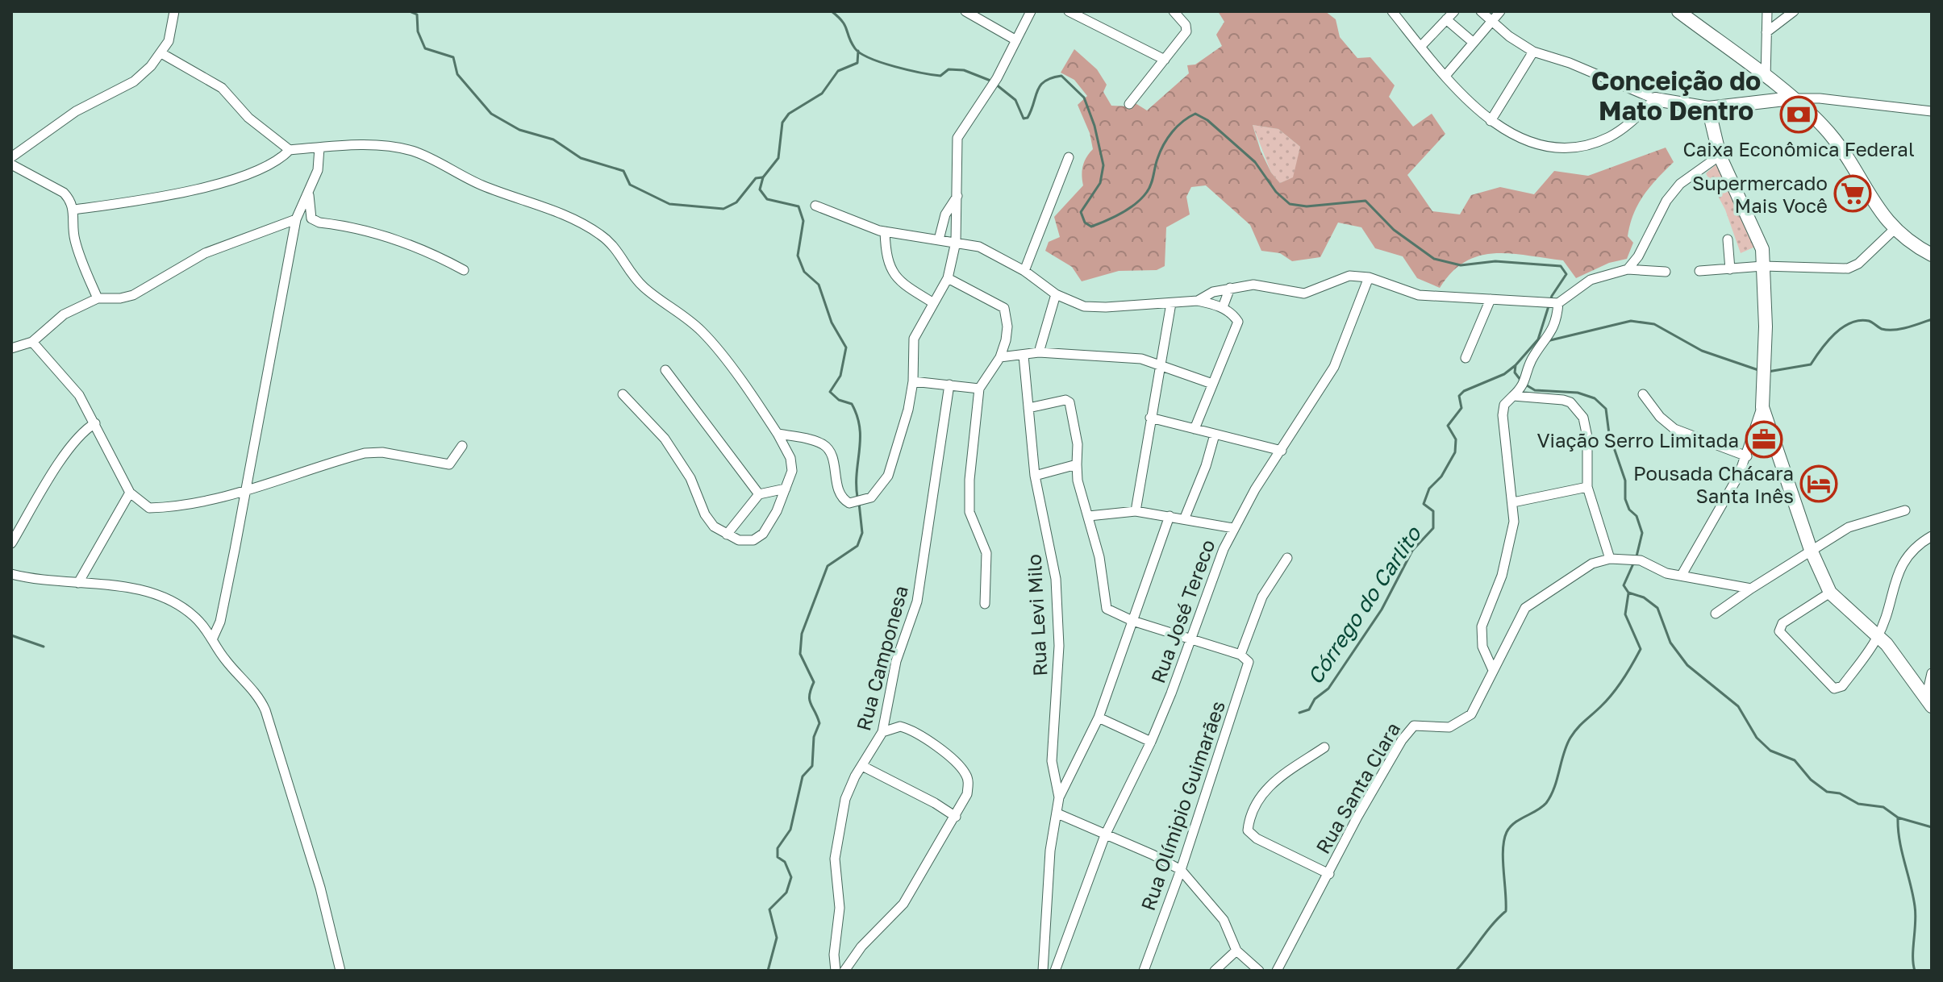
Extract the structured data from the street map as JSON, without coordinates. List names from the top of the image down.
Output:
{
  "streets": {
    "street": [
      "Rua José Tereco",
      "Rua Levi Milo",
      "Rua Camponesa",
      "Rua Santa Clara",
      "Rua Olímipio Guimarães"
    ]
  },
  "districts": ["Conceição do Mato Dentro"],
  "water": ["Córrego do Carlito"],
  "places": {
    "bank": ["Caixa Econômica Federal"],
    "supermarket": ["Supermercado Mais Você"],
    "office": ["Viação Serro Limitada"],
    "hotel": ["Pousada Chácara Santa Inês"]
  }
}
